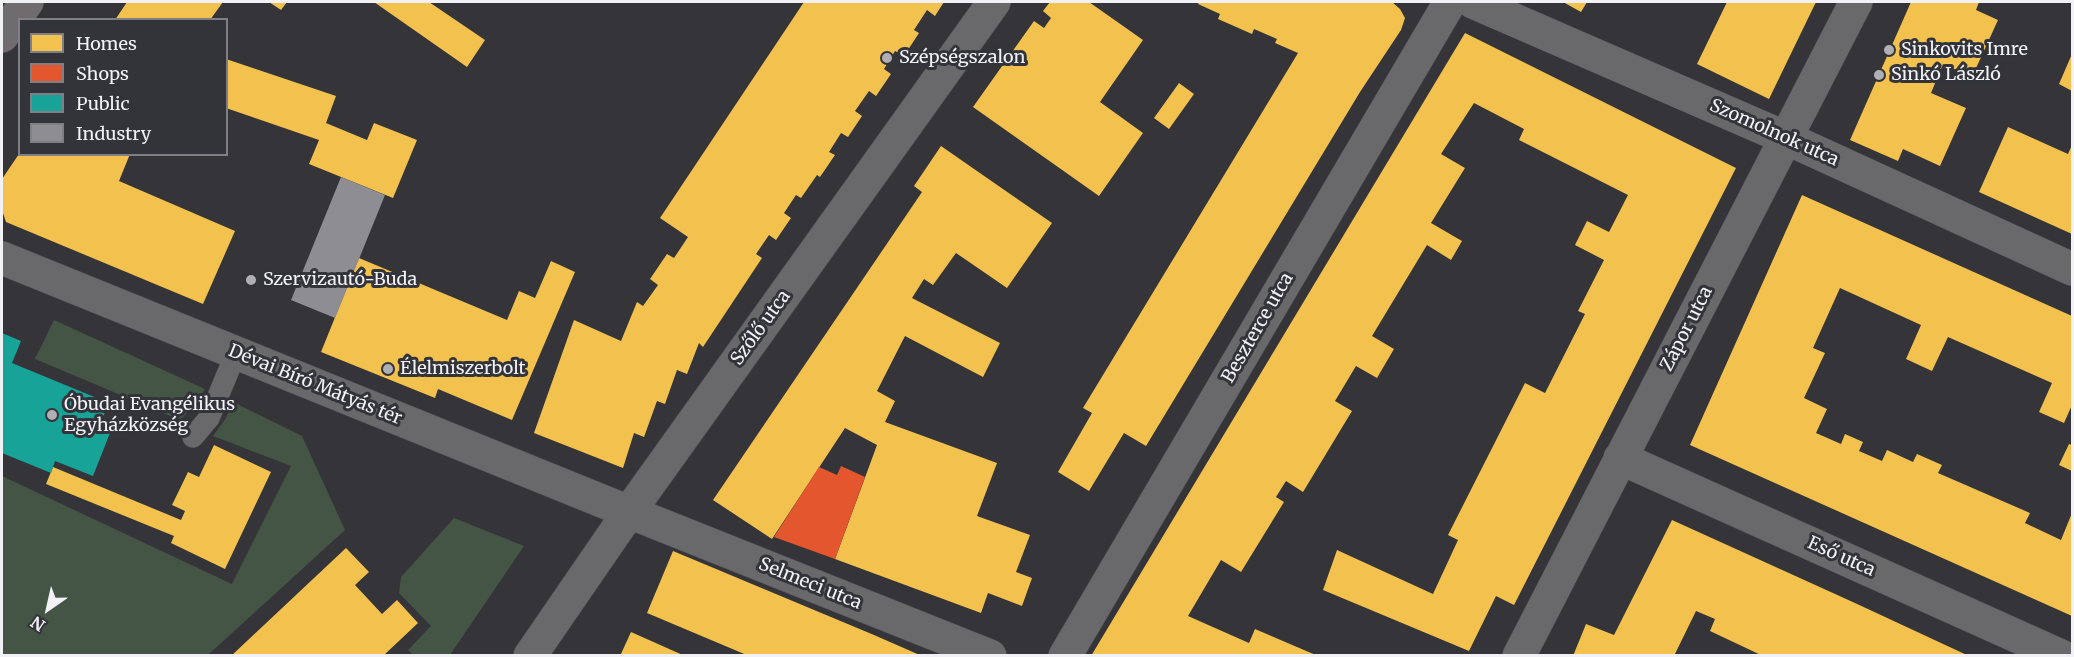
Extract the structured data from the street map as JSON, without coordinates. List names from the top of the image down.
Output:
{
  "streets": {
    "street": [
      "Szomolnok utca",
      "Szőlő utca",
      "Beszterce utca",
      "Zápor utca",
      "Dévai Bíró Mátyás tér",
      "Eső utca",
      "Selmeci utca"
    ]
  },
  "crossings": [
    ["Szomolnok utca", "Zápor utca"],
    ["Szőlő utca", "Dévai Bíró Mátyás tér"],
    ["Szőlő utca", "Selmeci utca"],
    ["Zápor utca", "Eső utca"],
    ["Dévai Bíró Mátyás tér", "Selmeci utca"]
  ],
  "places": [
    "Sinkovits Imre",
    "Szépségszalon",
    "Sinkó László",
    "Szervizautó-Buda",
    "Élelmiszerbolt",
    "Óbudai Evangélikus Egyházközség"
  ],
  "legend": [
    "Homes",
    "Shops",
    "Public",
    "Industry"
  ],
  "north": "bottom left"
}
